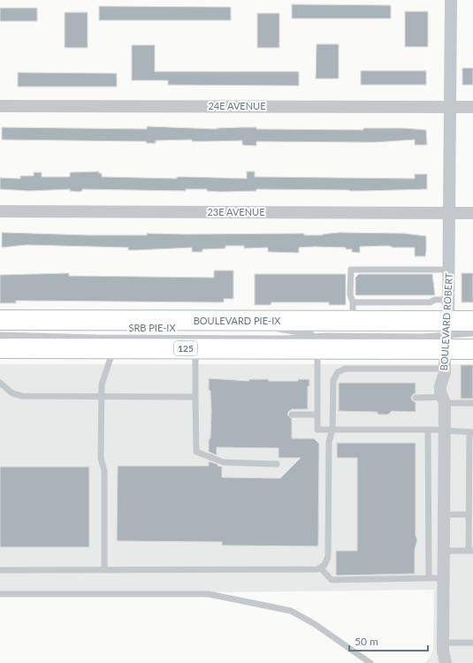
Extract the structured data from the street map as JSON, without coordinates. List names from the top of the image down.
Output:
{
  "streets": {
    "main road": ["BOULEVARD PIE-IX", "125"],
    "street": ["24E AVENUE", "23E AVENUE", "BOULEVARD ROBERT"],
    "lane": ["SRB PIE-IX"]
  },
  "crossings": [
    ["24E AVENUE", "BOULEVARD ROBERT"],
    ["23E AVENUE", "BOULEVARD ROBERT"],
    ["BOULEVARD PIE-IX", "BOULEVARD ROBERT"],
    ["BOULEVARD PIE-IX", "SRB PIE-IX"]
  ],
  "scale_bar": "50 m"
}
